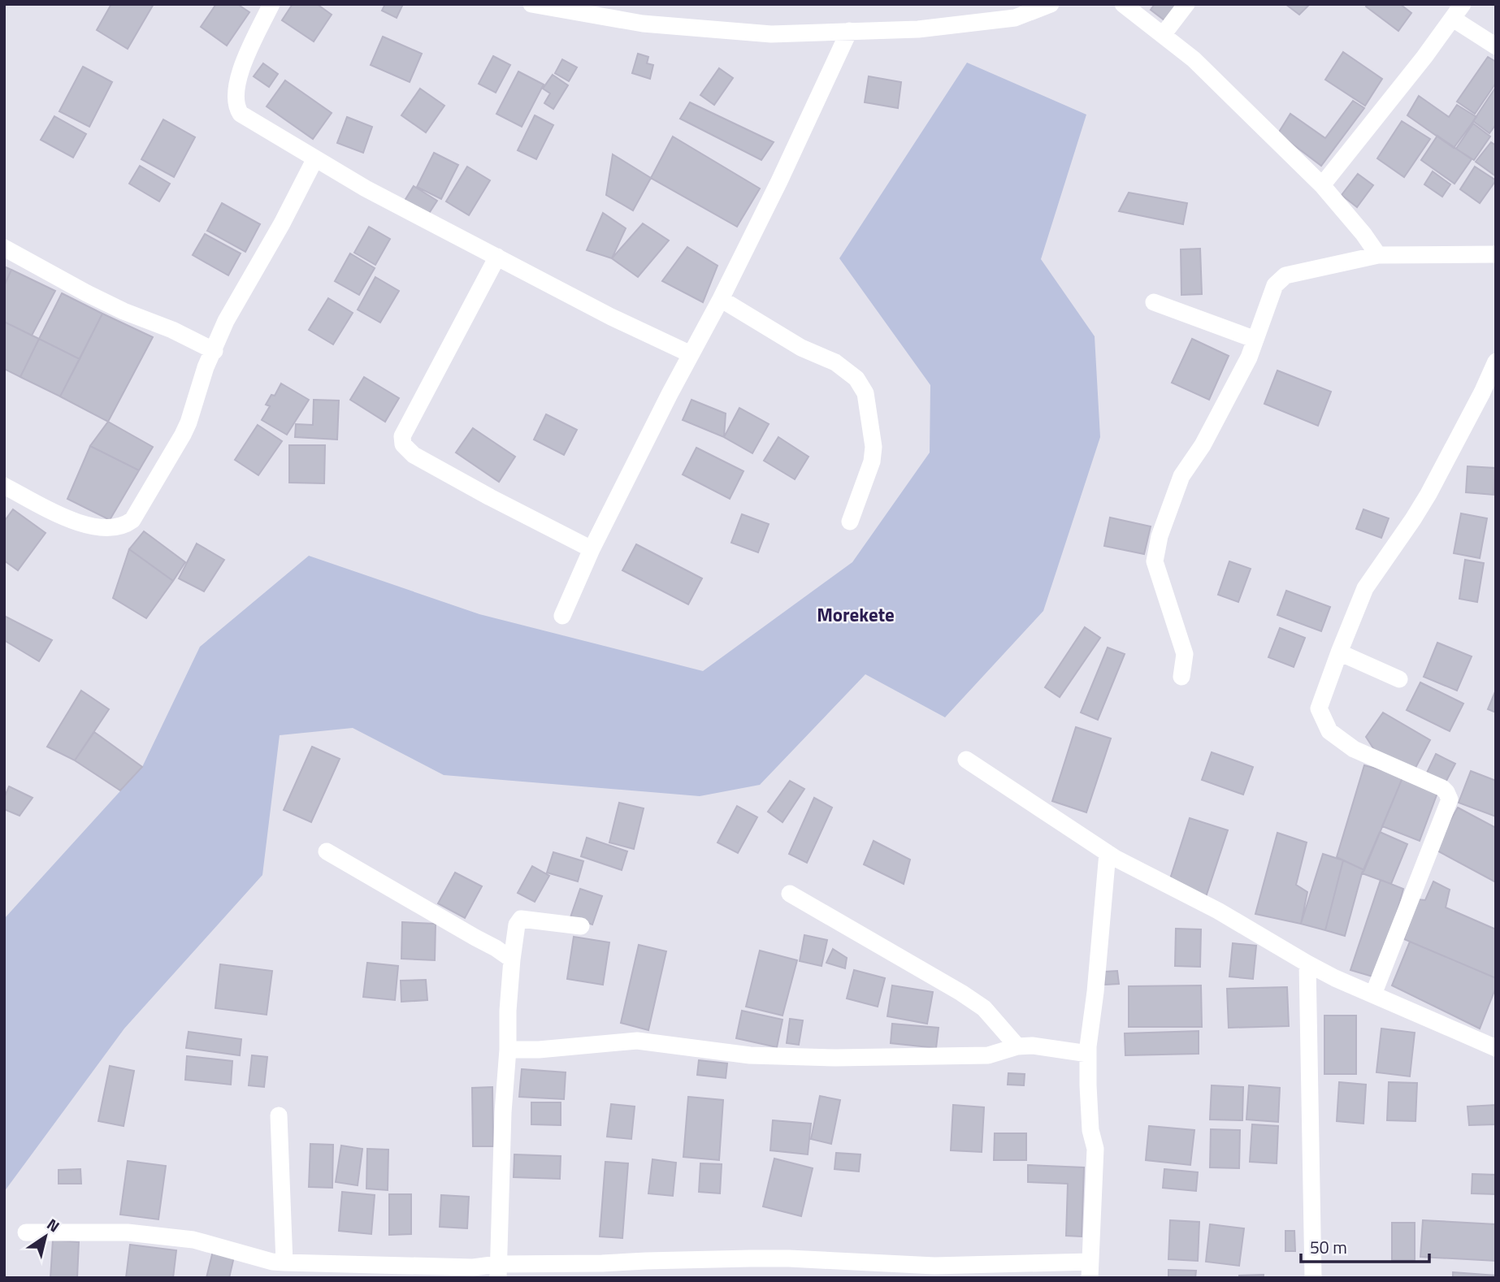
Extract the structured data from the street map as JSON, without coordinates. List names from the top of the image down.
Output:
{
  "districts": ["Morekete"],
  "scale_bar": "50 m",
  "north": "top right"
}
